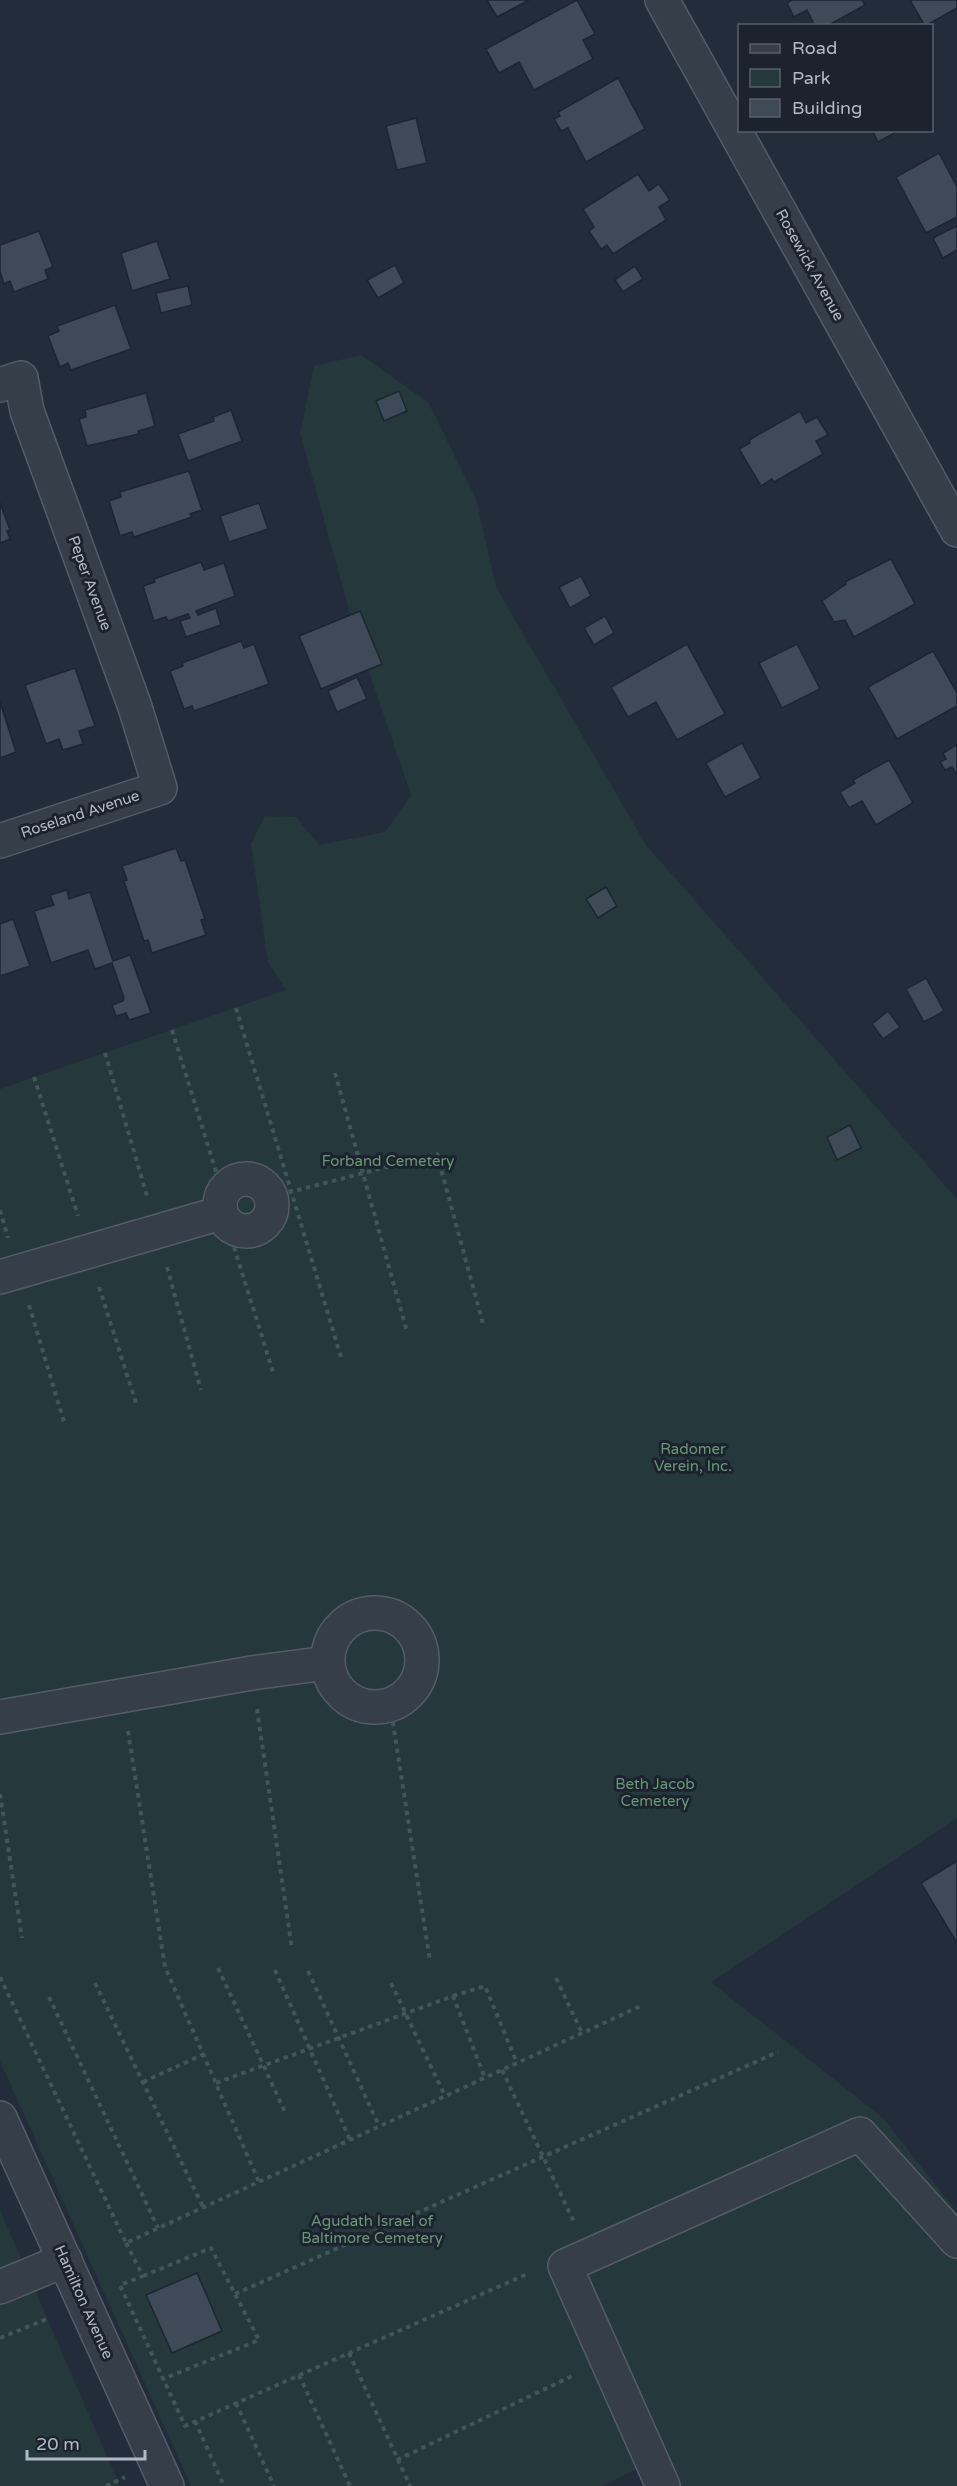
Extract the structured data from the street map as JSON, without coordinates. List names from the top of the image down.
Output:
{
  "streets": {
    "street": [
      "Rosewick Avenue",
      "Peper Avenue",
      "Roseland Avenue",
      "Hamilton Avenue"
    ]
  },
  "crossings": [
    ["Peper Avenue", "Roseland Avenue"]
  ],
  "parks": [
    "Forband Cemetery",
    "Radomer Verein, Inc.",
    "Beth Jacob Cemetery",
    "Agudath Israel of Baltimore Cemetery"
  ],
  "legend": ["Road", "Park", "Building"],
  "scale_bar": "20 m"
}
